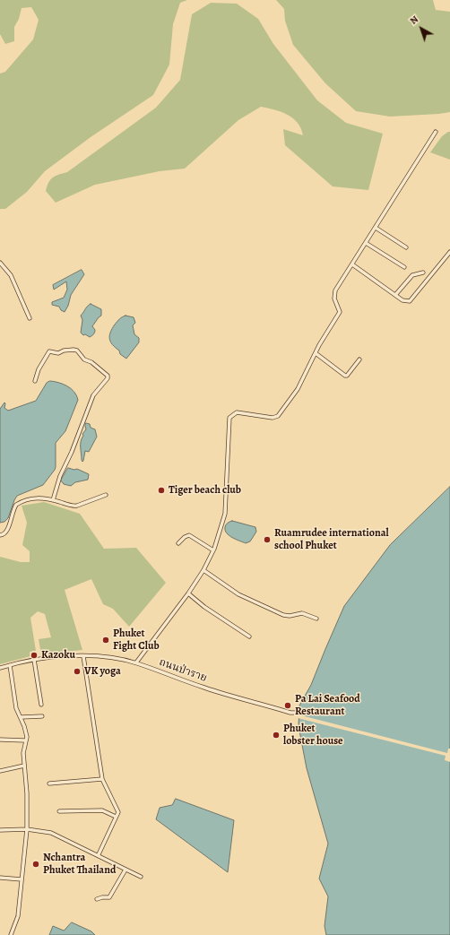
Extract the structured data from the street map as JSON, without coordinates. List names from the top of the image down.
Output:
{
  "streets": {
    "street": ["ถนนป่าราย"]
  },
  "places": [
    "Tiger beach club",
    "Ruamrudee international school Phuket",
    "Phuket Fight Club",
    "Kazoku",
    "VK yoga",
    "Pa Lai Seafood Restaurant",
    "Phuket lobster house",
    "Nchantra Phuket Thailand"
  ],
  "north": "top left"
}
